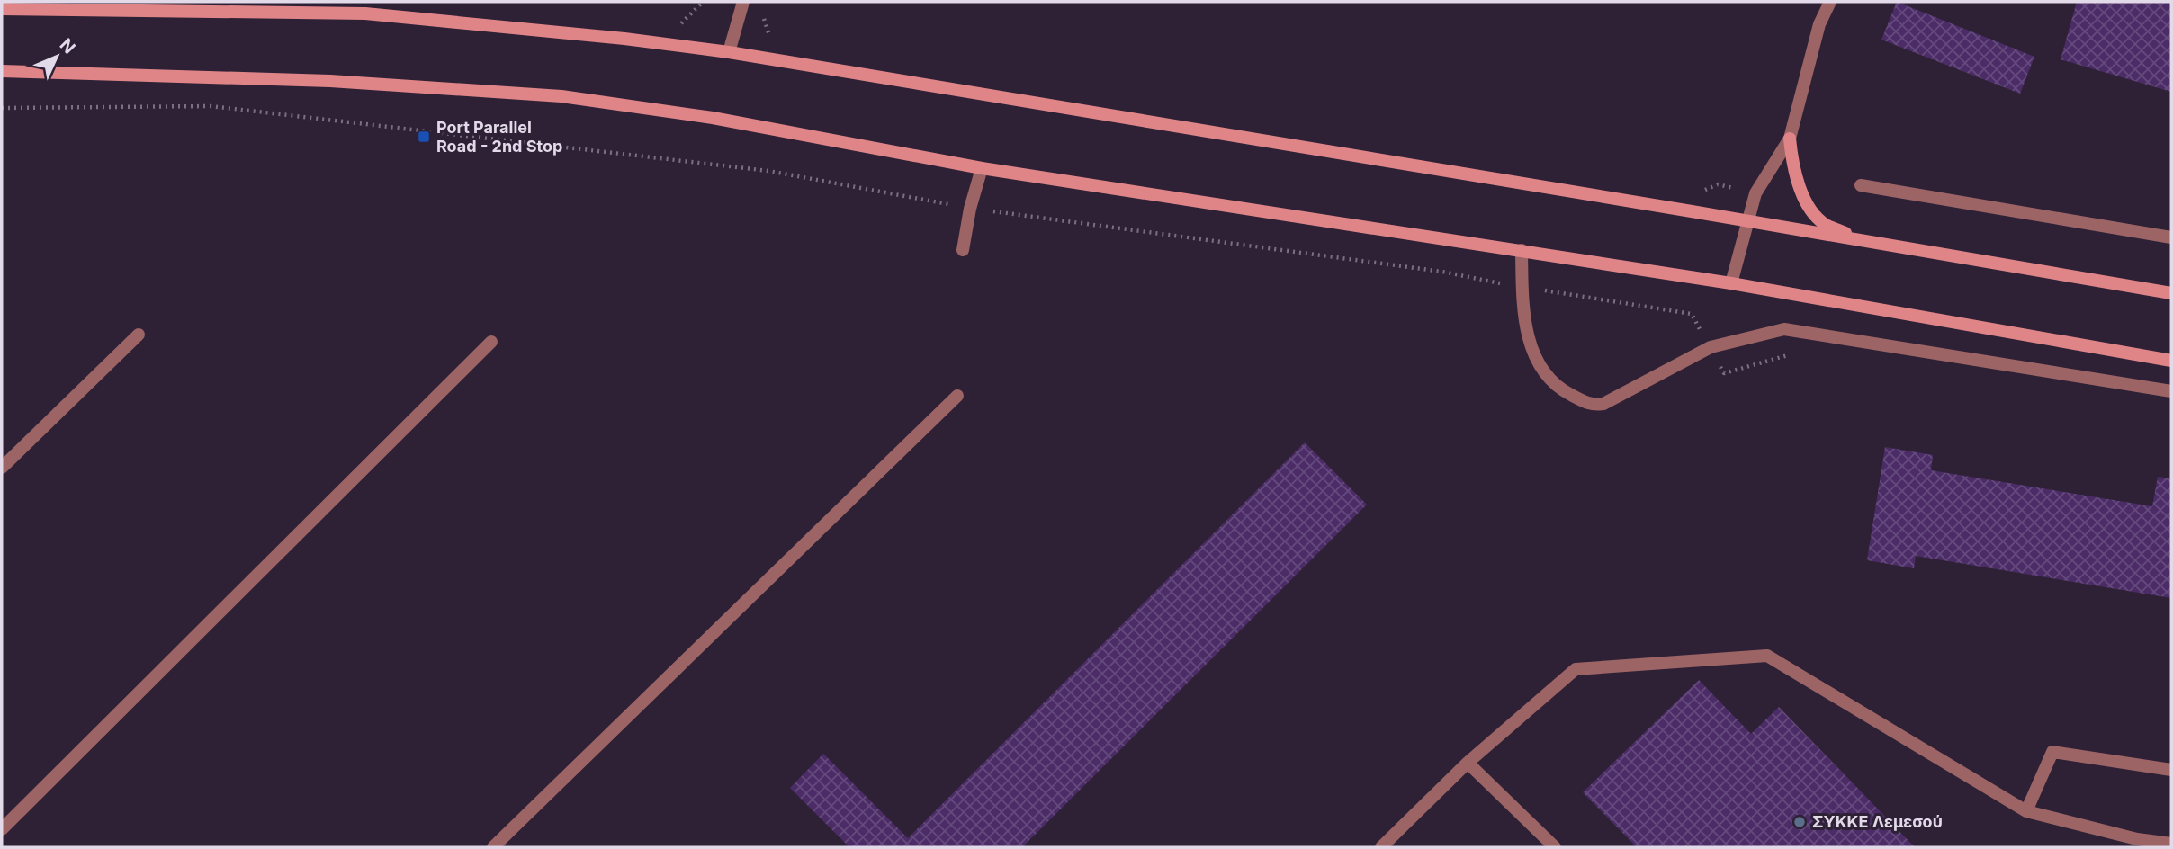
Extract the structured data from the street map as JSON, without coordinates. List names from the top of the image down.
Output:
{
  "places": {
    "transit": ["Port Parallel Road - 2nd Stop"],
    "other": ["ΣΥΚΚΕ Λεμεσού"]
  },
  "north": "top right"
}
